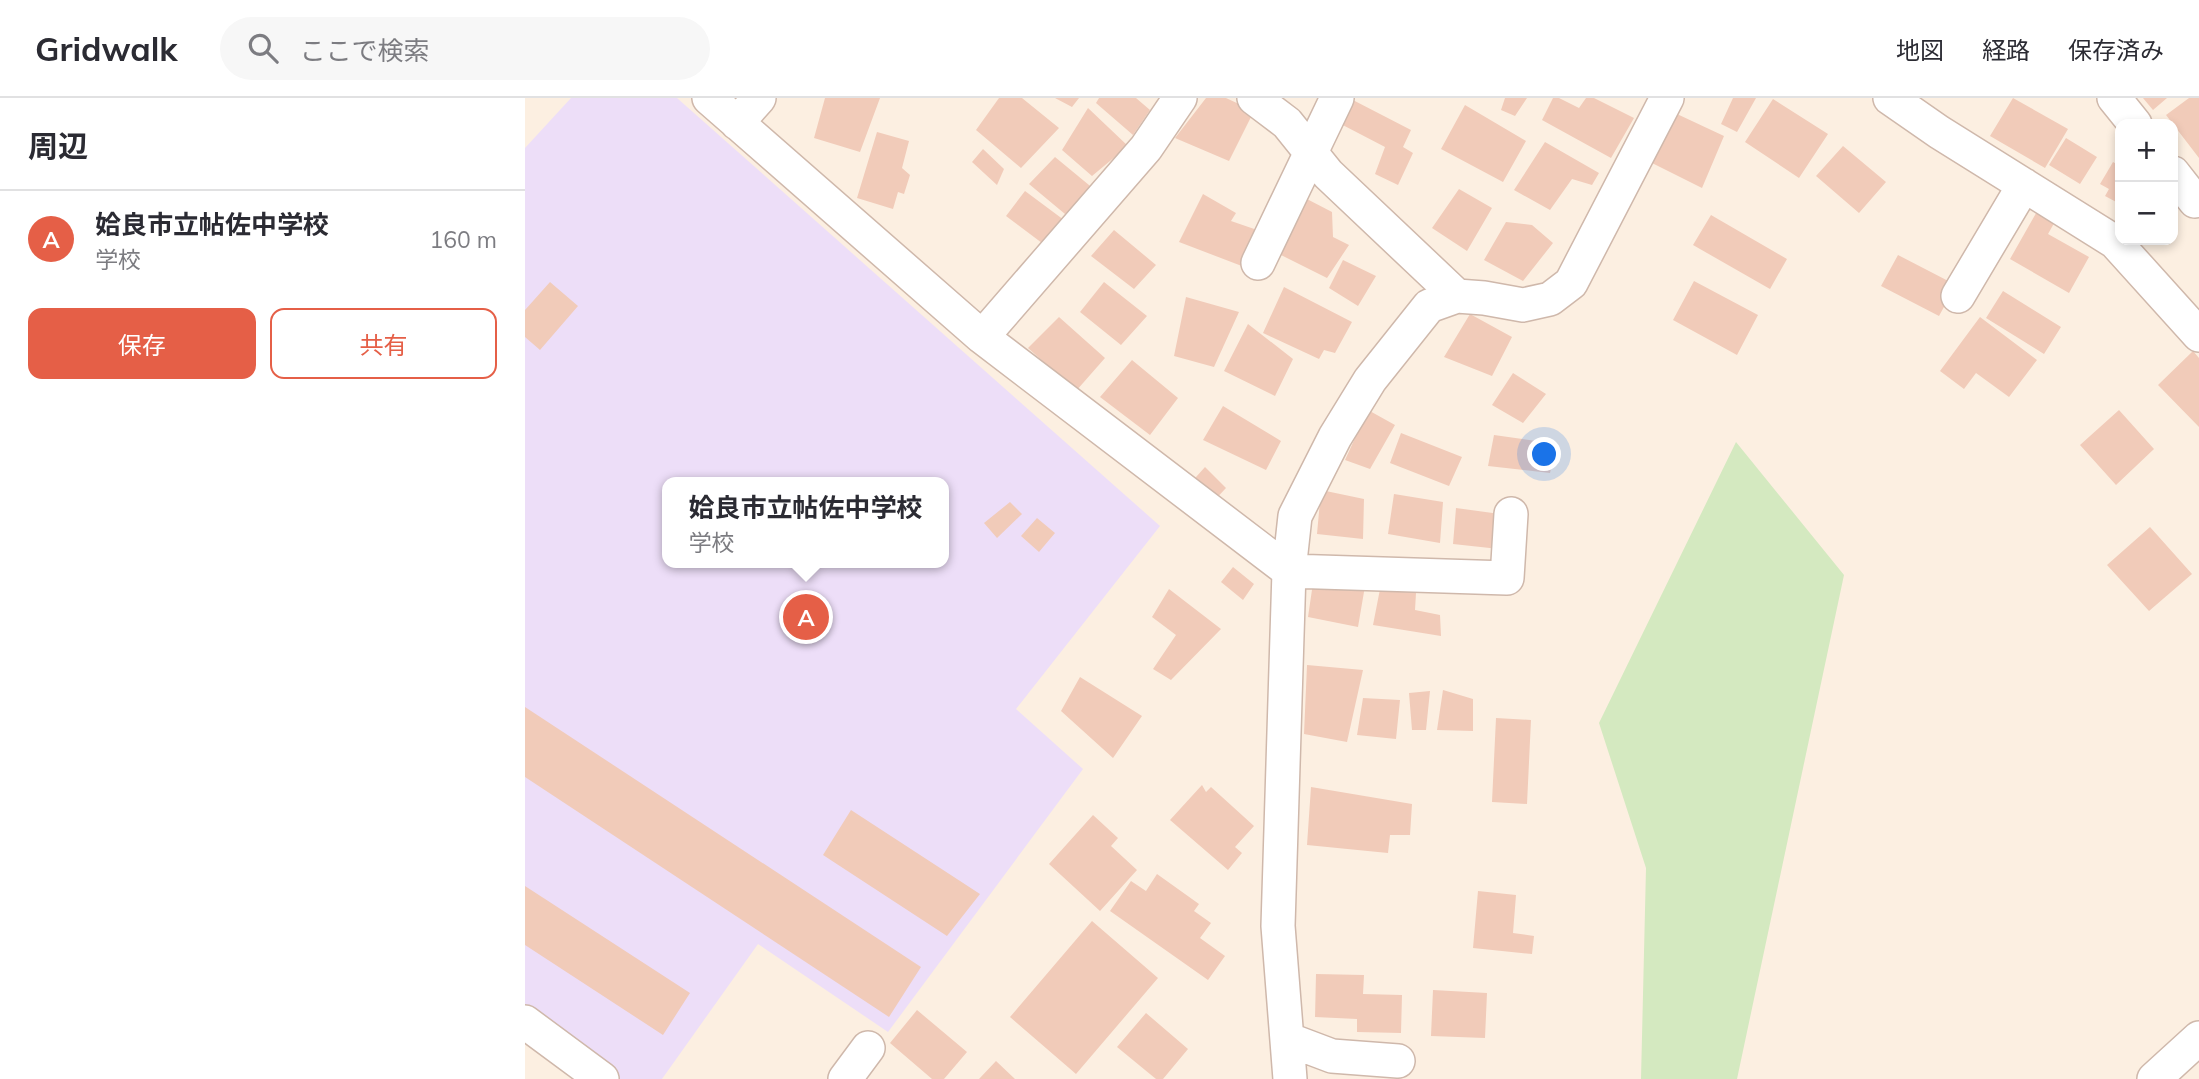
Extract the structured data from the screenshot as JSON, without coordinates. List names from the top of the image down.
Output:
{
  "page": {
    "header": "Gridwalk",
    "search": "ここで検索",
    "nav": ["地図", "経路", "保存済み"],
    "heading": "周辺",
    "map_buttons": ["+", "−"],
    "list": [
      {
        "mark": "A",
        "name": "姶良市立帖佐中学校",
        "note": "学校",
        "value": "160 m"
      }
    ],
    "buttons": ["保存", "共有"],
    "popup": ["姶良市立帖佐中学校", "学校"],
    "pins": "A"
  }
}
